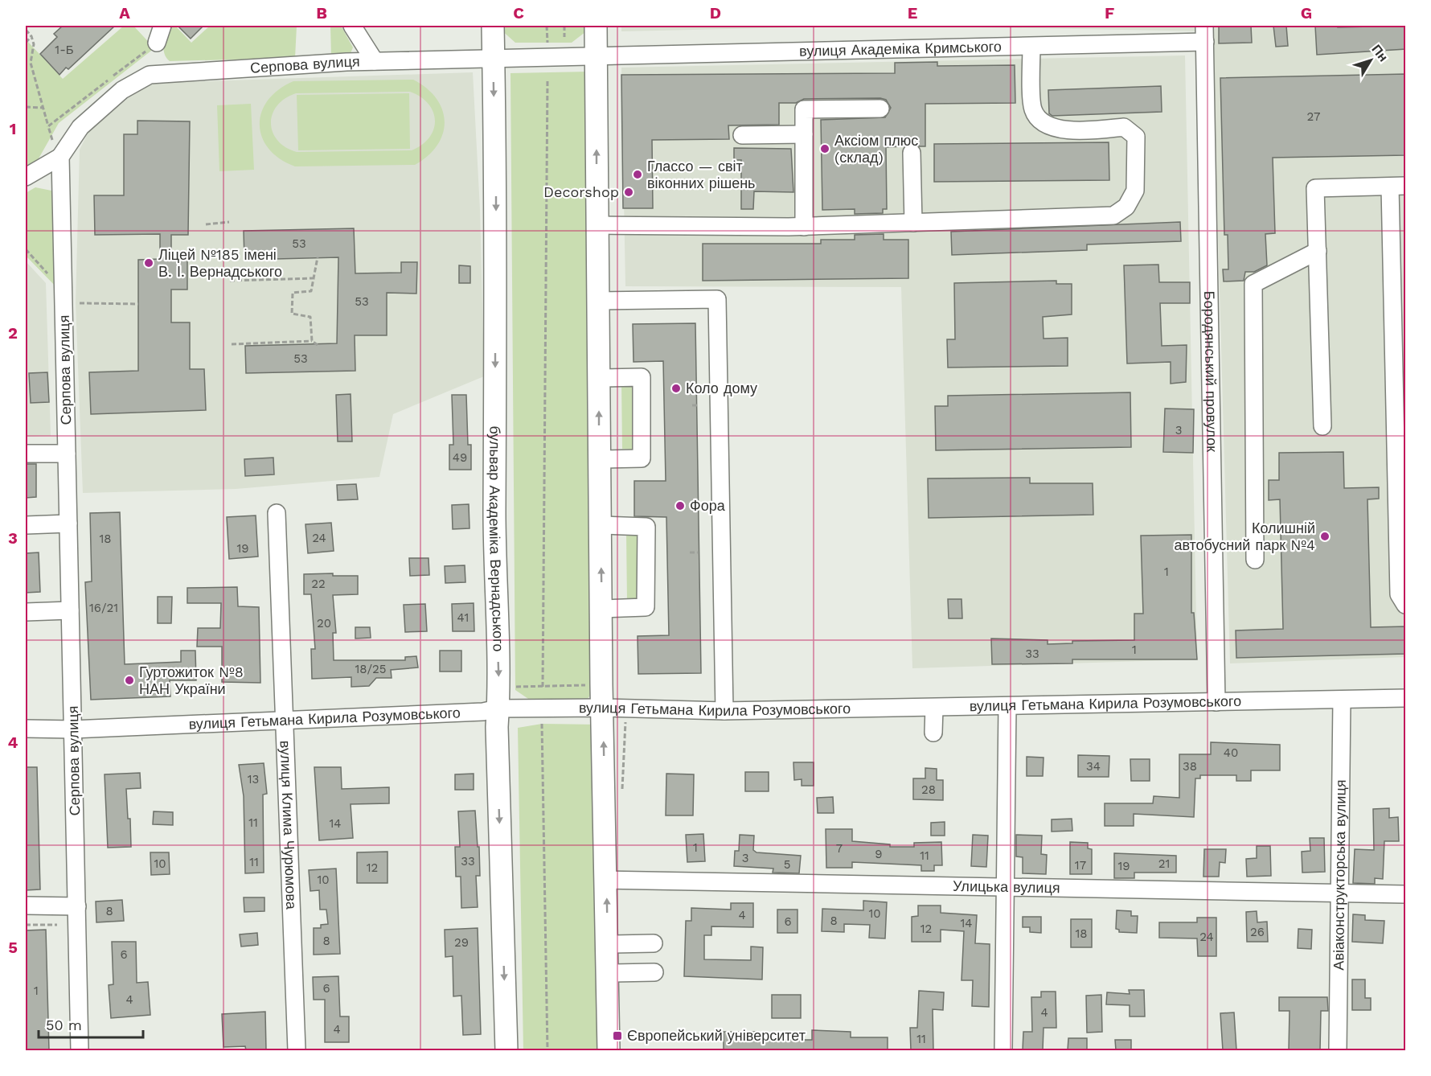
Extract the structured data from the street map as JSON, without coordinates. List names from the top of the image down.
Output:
{
  "streets": {
    "main road": ["бульвар Академіка Вернадського"],
    "street": [
      "вулиця Академіка Кримського",
      "Серпова вулиця",
      "Бородянський провулок",
      "вулиця Гетьмана Кирила Розумовського",
      "вулиця Клима Чурюмова",
      "Авіаконструкторська вулиця",
      "Улицька вулиця"
    ]
  },
  "crossings": [
    ["вулиця Академіка Кримського", "Серпова вулиця"],
    ["вулиця Академіка Кримського", "Бородянський провулок"],
    ["вулиця Академіка Кримського", "бульвар Академіка Вернадського"],
    ["Серпова вулиця", "бульвар Академіка Вернадського"],
    ["Серпова вулиця", "вулиця Гетьмана Кирила Розумовського"],
    ["Бородянський провулок", "вулиця Гетьмана Кирила Розумовського"],
    ["бульвар Академіка Вернадського", "вулиця Гетьмана Кирила Розумовського"],
    ["вулиця Гетьмана Кирила Розумовського", "вулиця Клима Чурюмова"],
    ["вулиця Гетьмана Кирила Розумовського", "Авіаконструкторська вулиця"],
    ["Авіаконструкторська вулиця", "Улицька вулиця"]
  ],
  "places": {
    "other": [
      "Аксіом плюс (склад)",
      "Глассо — світ віконних рішень",
      "Decorshop",
      "Ліцей №185 імені В. І. Вернадського",
      "Коло дому",
      "Фора",
      "Колишній автобусний парк №4",
      "Гуртожиток №8 НАН України"
    ],
    "transit": ["Європейський університет"]
  },
  "house_numbers": [
    "1-Б",
    "27",
    "53",
    "53",
    "53",
    "3",
    "49",
    "24",
    "18",
    "19",
    "1",
    "22",
    "16/21",
    "41",
    "20",
    "1",
    "33",
    "18/25",
    "40",
    "34",
    "38",
    "13",
    "28",
    "11",
    "14",
    "1",
    "7",
    "9",
    "11",
    "3",
    "33",
    "11",
    "10",
    "21",
    "5",
    "17",
    "19",
    "12",
    "10",
    "8",
    "10",
    "4",
    "8",
    "6",
    "14",
    "12",
    "26",
    "18",
    "24",
    "8",
    "29",
    "6",
    "6",
    "1",
    "4",
    "4",
    "4",
    "11"
  ],
  "scale_bar": "50 m",
  "north": "top right",
  "grid": {
    "columns": [
      "A",
      "B",
      "C",
      "D",
      "E",
      "F",
      "G"
    ],
    "rows": [
      "1",
      "2",
      "3",
      "4",
      "5"
    ]
  }
}
